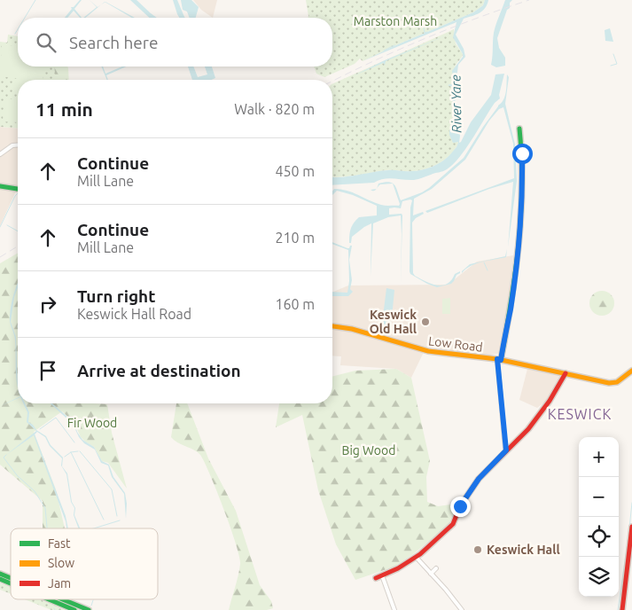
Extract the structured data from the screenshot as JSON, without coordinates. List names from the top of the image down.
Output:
{
  "streets": {
    "main road": ["Low Road"]
  },
  "districts": ["KESWICK"],
  "water": ["River Yare"],
  "parks": ["Marston Marsh", "Fir Wood", "Big Wood"],
  "places": ["Keswick Old Hall", "Keswick Hall"],
  "legend": ["Fast", "Slow", "Jam"],
  "page": {
    "search": "Search here",
    "heading": ["11 min", "Walk · 820 m"],
    "list": [
      ["Continue", "Mill Lane", "450 m"],
      ["Continue", "Mill Lane", "210 m"],
      ["Turn right", "Keswick Hall Road", "160 m"],
      "Arrive at destination"
    ],
    "map_buttons": ["+", "−"]
  }
}
